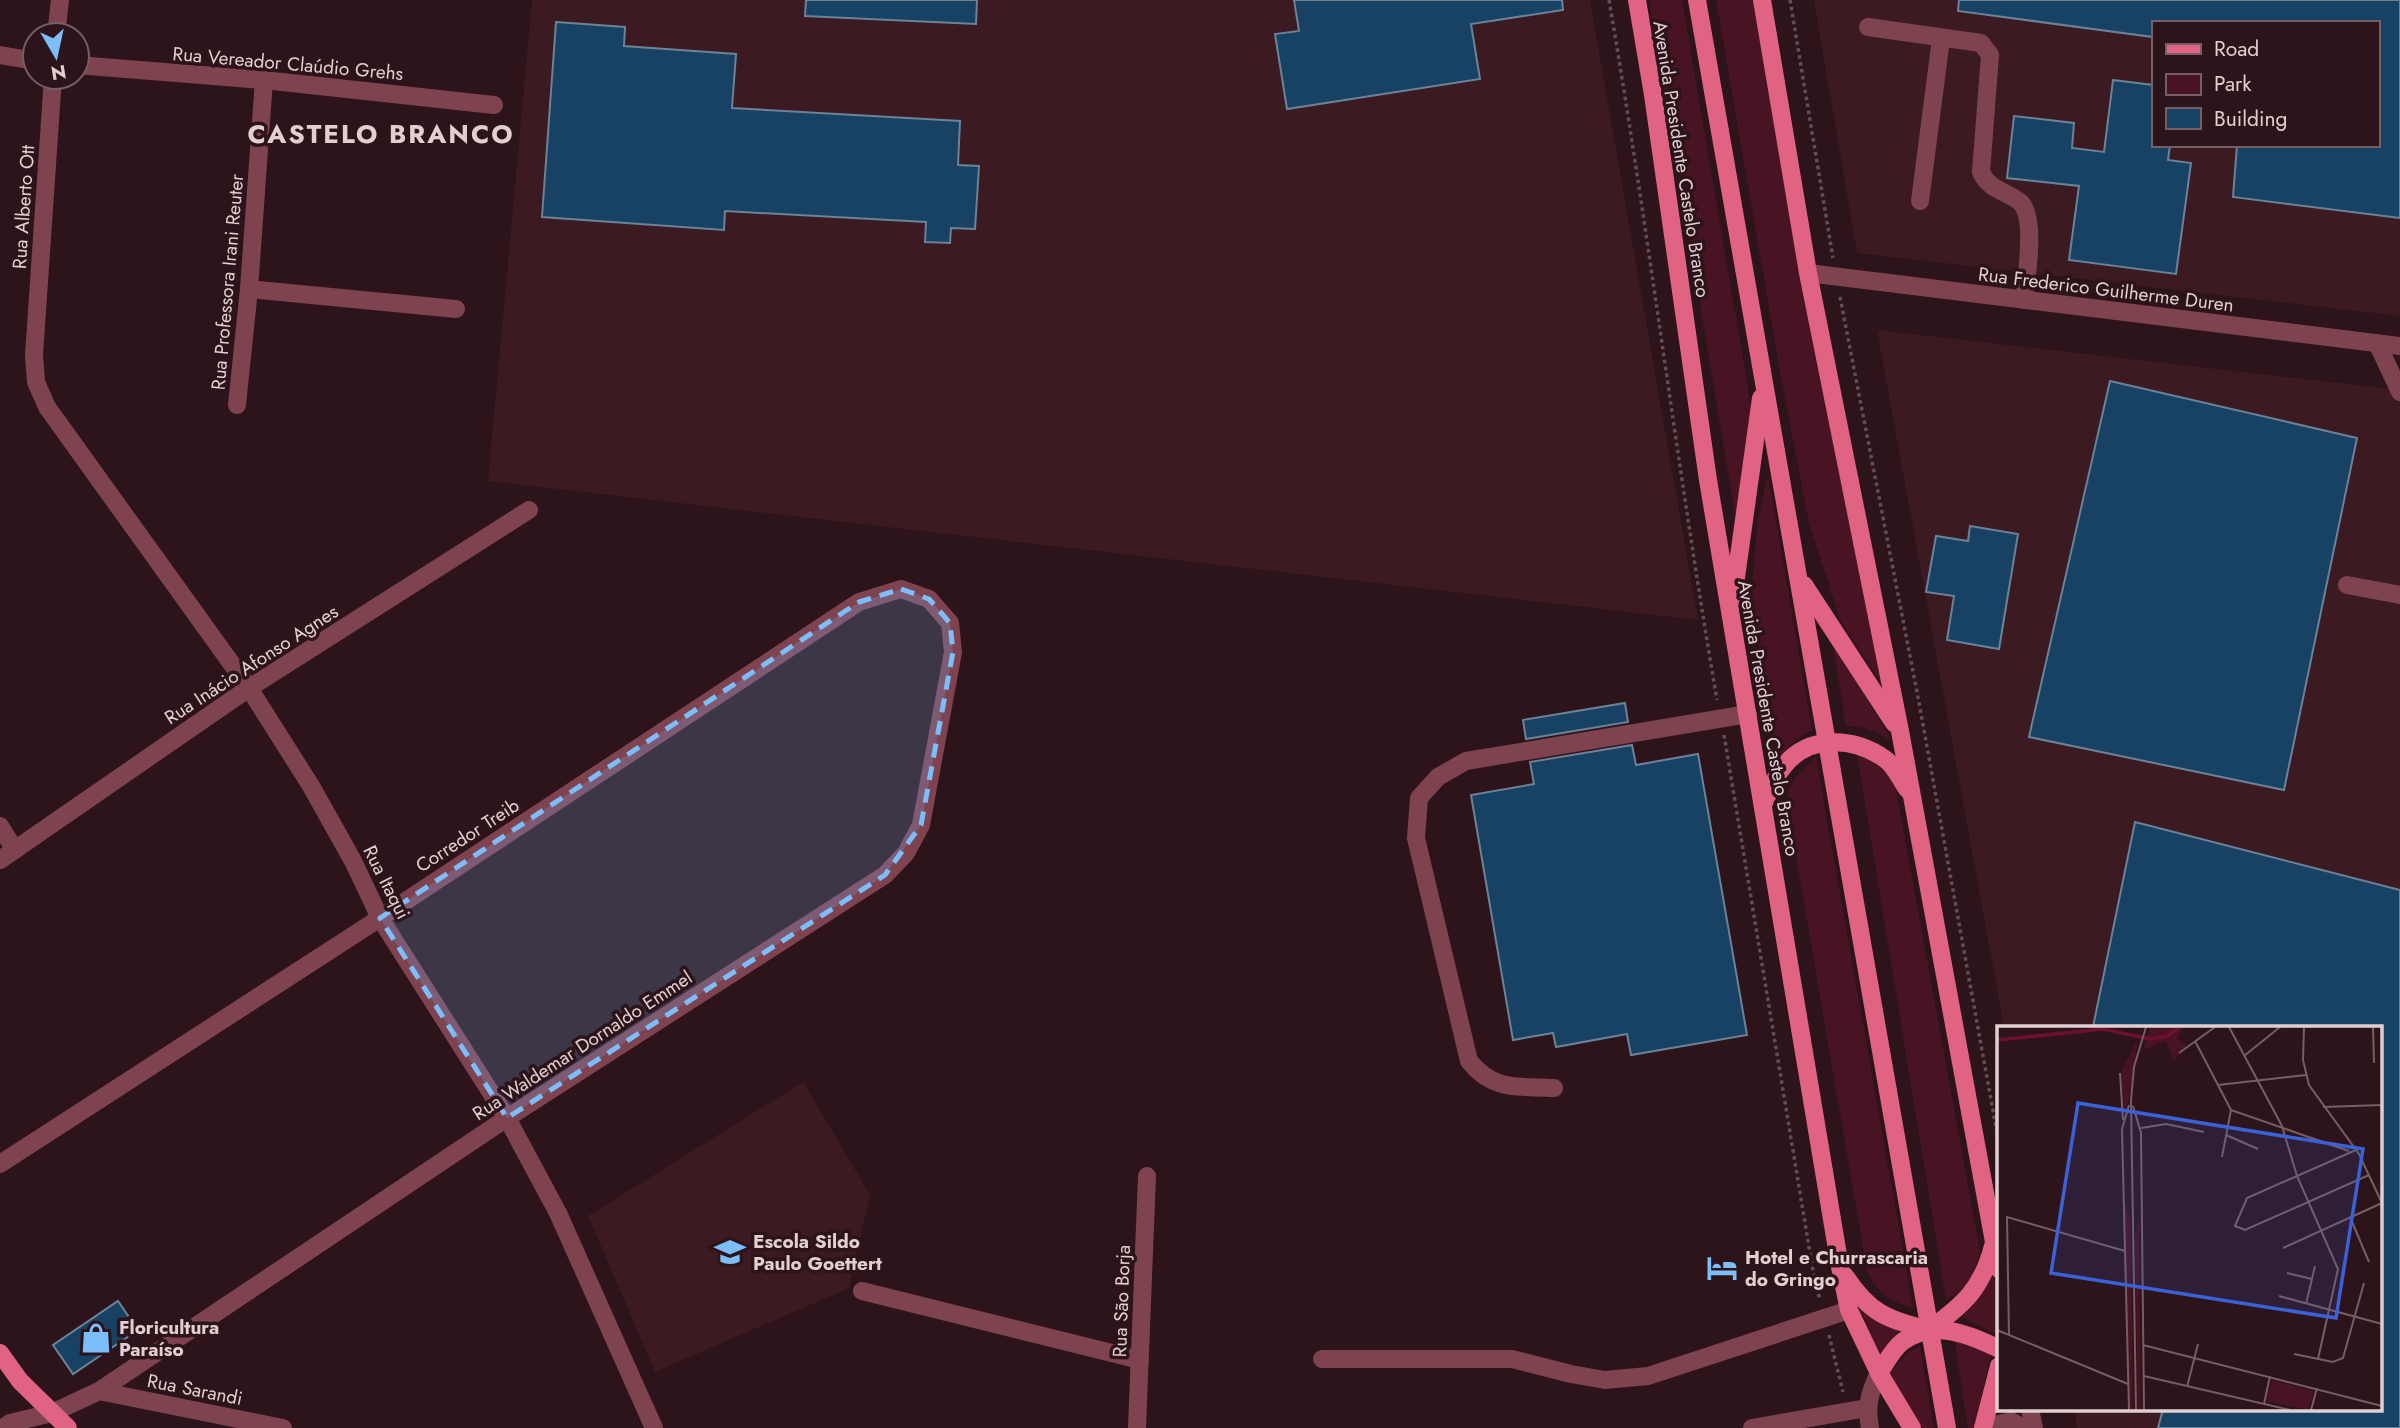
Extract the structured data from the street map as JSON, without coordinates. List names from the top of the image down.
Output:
{
  "streets": {
    "main road": ["Avenida Presidente Castelo Branco"],
    "street": [
      "Rua Vereador Claúdio Grehs",
      "Rua Alberto Ott",
      "Rua Professora Irani Reuter",
      "Rua Frederico Guilherme Duren",
      "Rua Inácio Afonso Agnes",
      "Corredor Treib",
      "Rua Itaqui",
      "Rua Waldemar Dornaldo Emmel",
      "Rua São Borja",
      "Rua Sarandi"
    ]
  },
  "crossings": [
    ["Rua Vereador Claúdio Grehs", "Rua Professora Irani Reuter"],
    ["Rua Alberto Ott", "Rua Itaqui"],
    ["Rua Inácio Afonso Agnes", "Rua Itaqui"],
    ["Corredor Treib", "Rua Itaqui"],
    ["Corredor Treib", "Rua Waldemar Dornaldo Emmel"],
    ["Rua Itaqui", "Rua Waldemar Dornaldo Emmel"],
    ["Rua Waldemar Dornaldo Emmel", "Rua Sarandi"]
  ],
  "districts": ["CASTELO BRANCO"],
  "places": {
    "school or university": ["Escola Sildo Paulo Goettert"],
    "hotel": ["Hotel e Churrascaria do Gringo"],
    "shop": ["Floricultura Paraíso"]
  },
  "legend": ["Road", "Park", "Building"],
  "north": "bottom"
}
